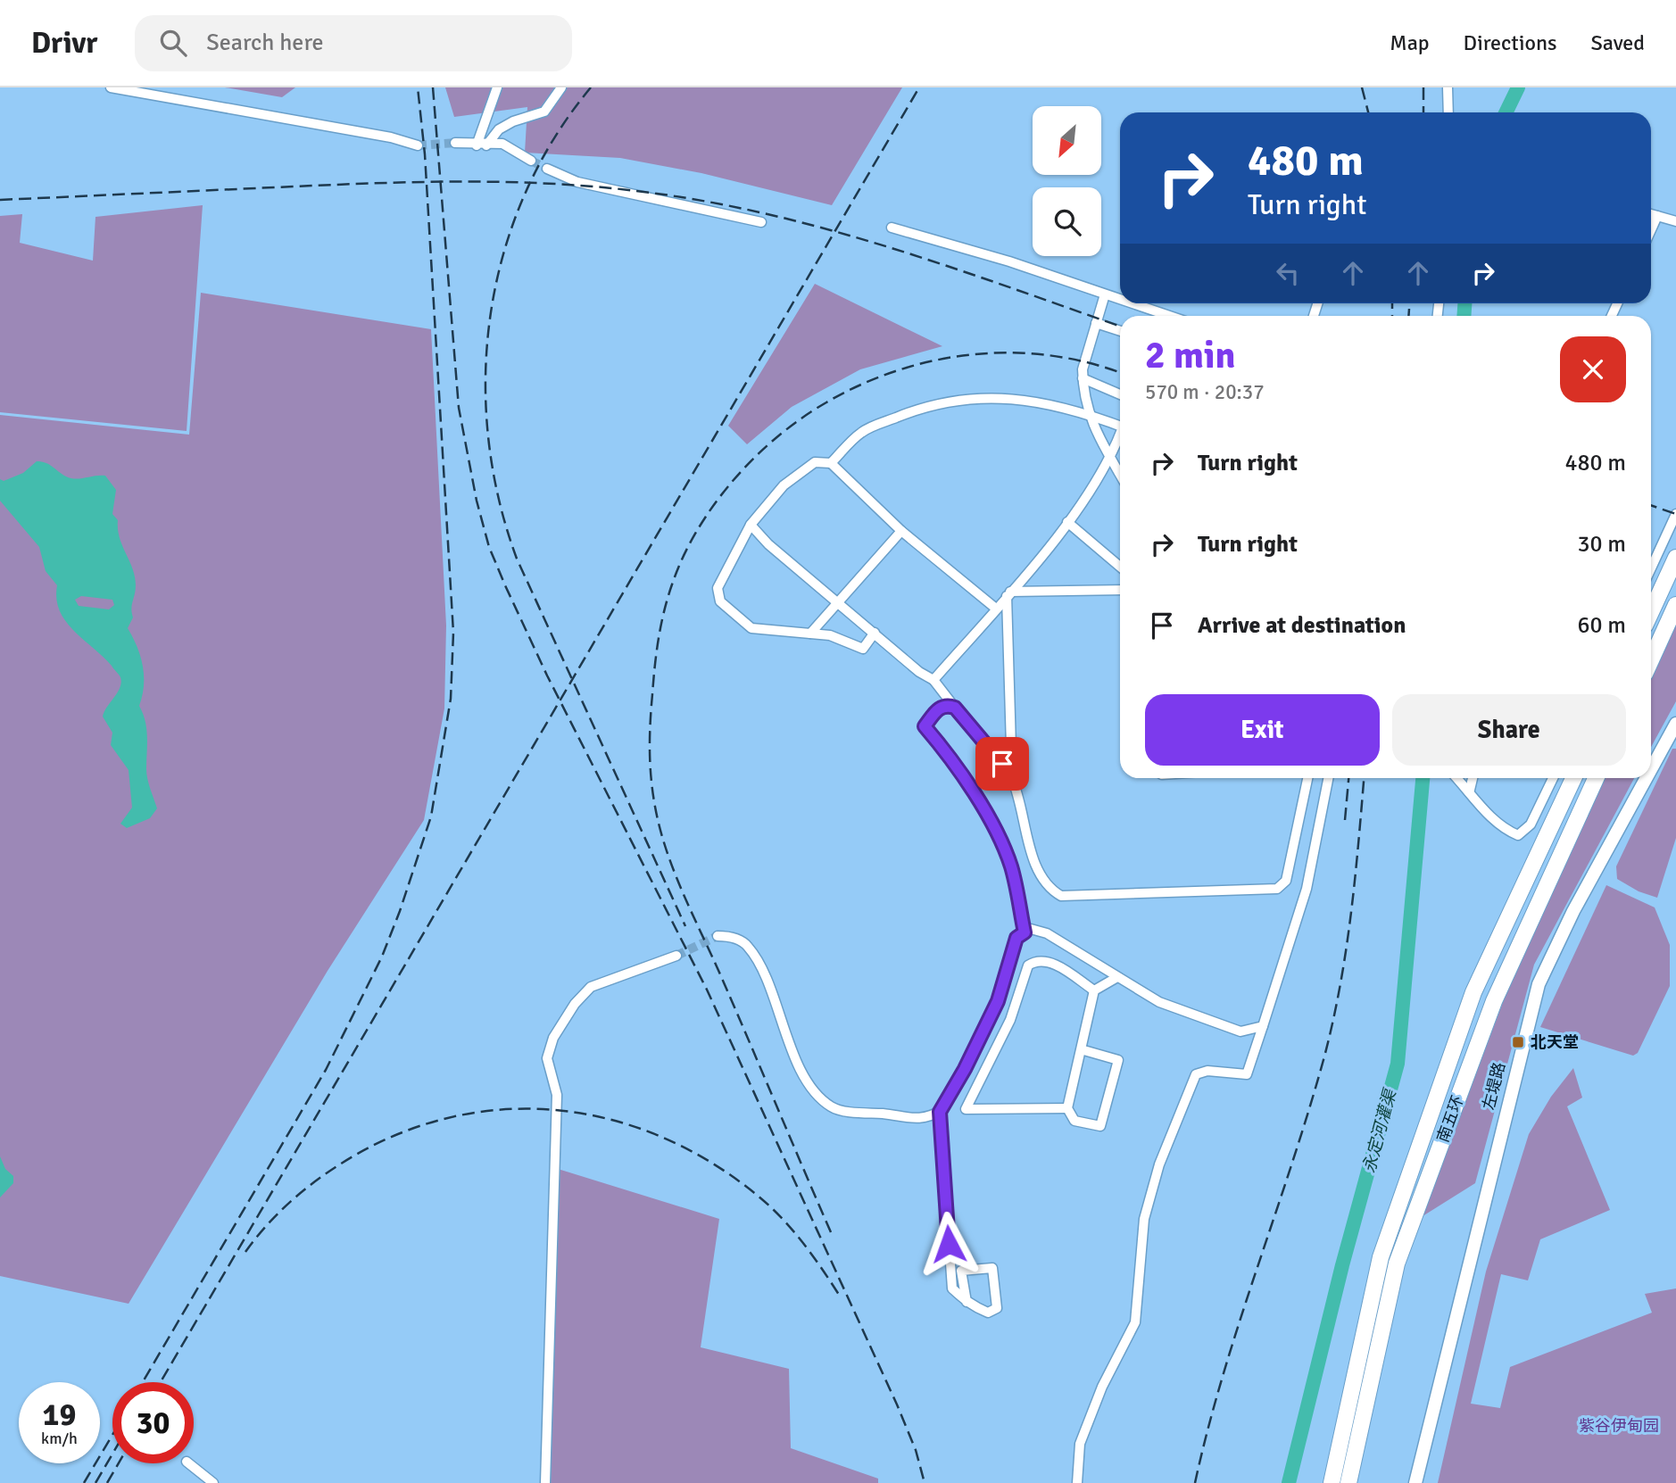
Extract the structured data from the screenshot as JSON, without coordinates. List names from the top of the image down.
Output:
{
  "streets": {
    "highway": ["南五环"],
    "main road": ["左堤路"]
  },
  "water": ["永定河灌渠"],
  "parks": ["紫谷伊甸园"],
  "places": {
    "transit": ["北天堂"]
  },
  "north": "bottom left",
  "page": {
    "header": "Drivr",
    "search": "Search here",
    "nav": ["Map", "Directions", "Saved"],
    "turn": ["480 m", "Turn right"],
    "heading": ["2 min", "570 m · 20:37"],
    "list": [
      {
        "name": "Turn right",
        "value": "480 m"
      },
      {
        "name": "Turn right",
        "value": "30 m"
      },
      {
        "name": "Arrive at destination",
        "value": "60 m"
      }
    ],
    "buttons": ["Exit", "Share"],
    "speed": "19 km/h",
    "limit": "30"
  }
}
